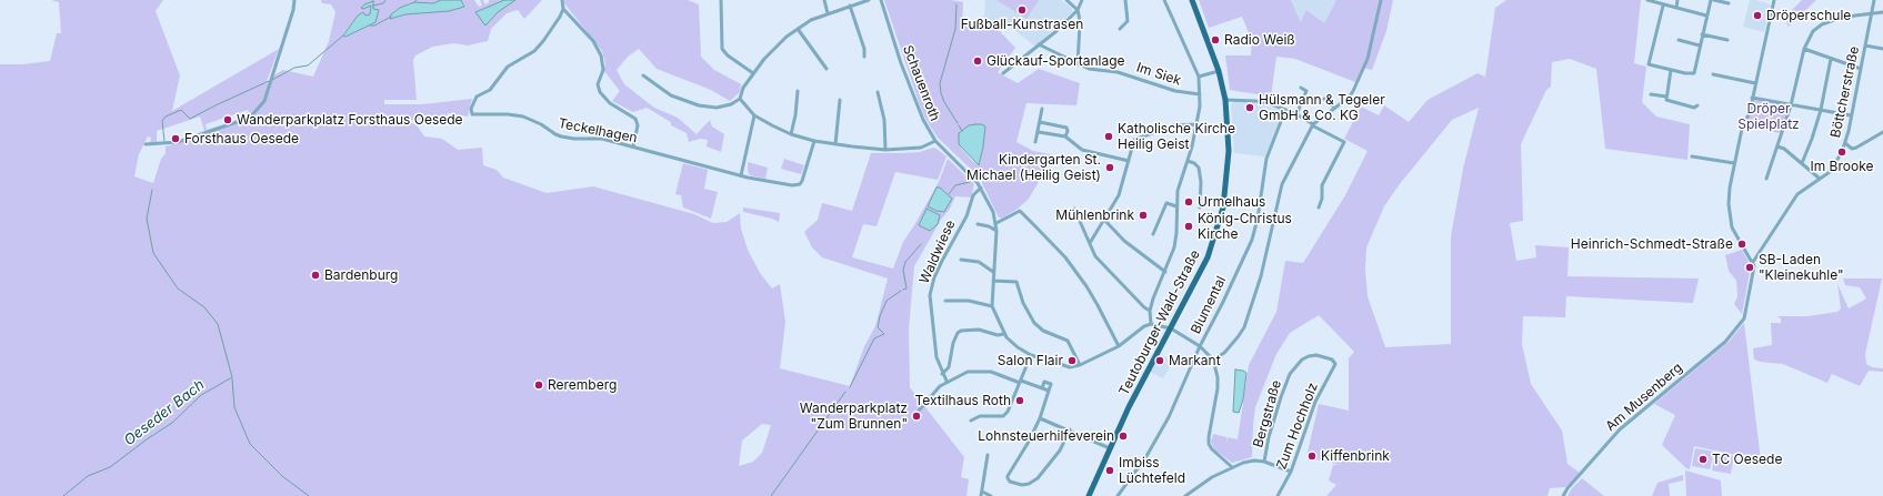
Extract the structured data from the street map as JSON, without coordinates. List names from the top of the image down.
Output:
{
  "streets": {
    "main road": ["Teutoburger-Wald-Straße"],
    "street": [
      "Im Siek",
      "Schauenroth",
      "Böttcherstraße",
      "Teckelhagen",
      "Waldwiese",
      "Blumental",
      "Am Musenberg",
      "Bergstraße",
      "Zum Hochholz"
    ]
  },
  "crossings": [
    ["Schauenroth", "Waldwiese"],
    ["Böttcherstraße", "Am Musenberg"],
    ["Bergstraße", "Zum Hochholz"]
  ],
  "water": ["Oeseder Bach"],
  "parks": ["Dröper Spielplatz"],
  "places": [
    "Fußball-Kunstrasen",
    "Dröperschule",
    "Radio Weiß",
    "Glückauf-Sportanlage",
    "Hülsmann & Tegeler GmbH & Co. KG",
    "Wanderparkplatz Forsthaus Oesede",
    "Katholische Kirche Heilig Geist",
    "Forsthaus Oesede",
    "Im Brooke",
    "Kindergarten St. Michael (Heilig Geist)",
    "Urmelhaus",
    "Mühlenbrink",
    "König-Christus Kirche",
    "Heinrich-Schmedt-Straße",
    "SB-Laden \"Kleinekuhle\"",
    "Bardenburg",
    "Salon Flair",
    "Markant",
    "Reremberg",
    "Textilhaus Roth",
    "Wanderparkplatz \"Zum Brunnen\"",
    "Lohnsteuerhilfeverein",
    "Kiffenbrink",
    "TC Oesede",
    "Imbiss Lüchtefeld"
  ]
}
